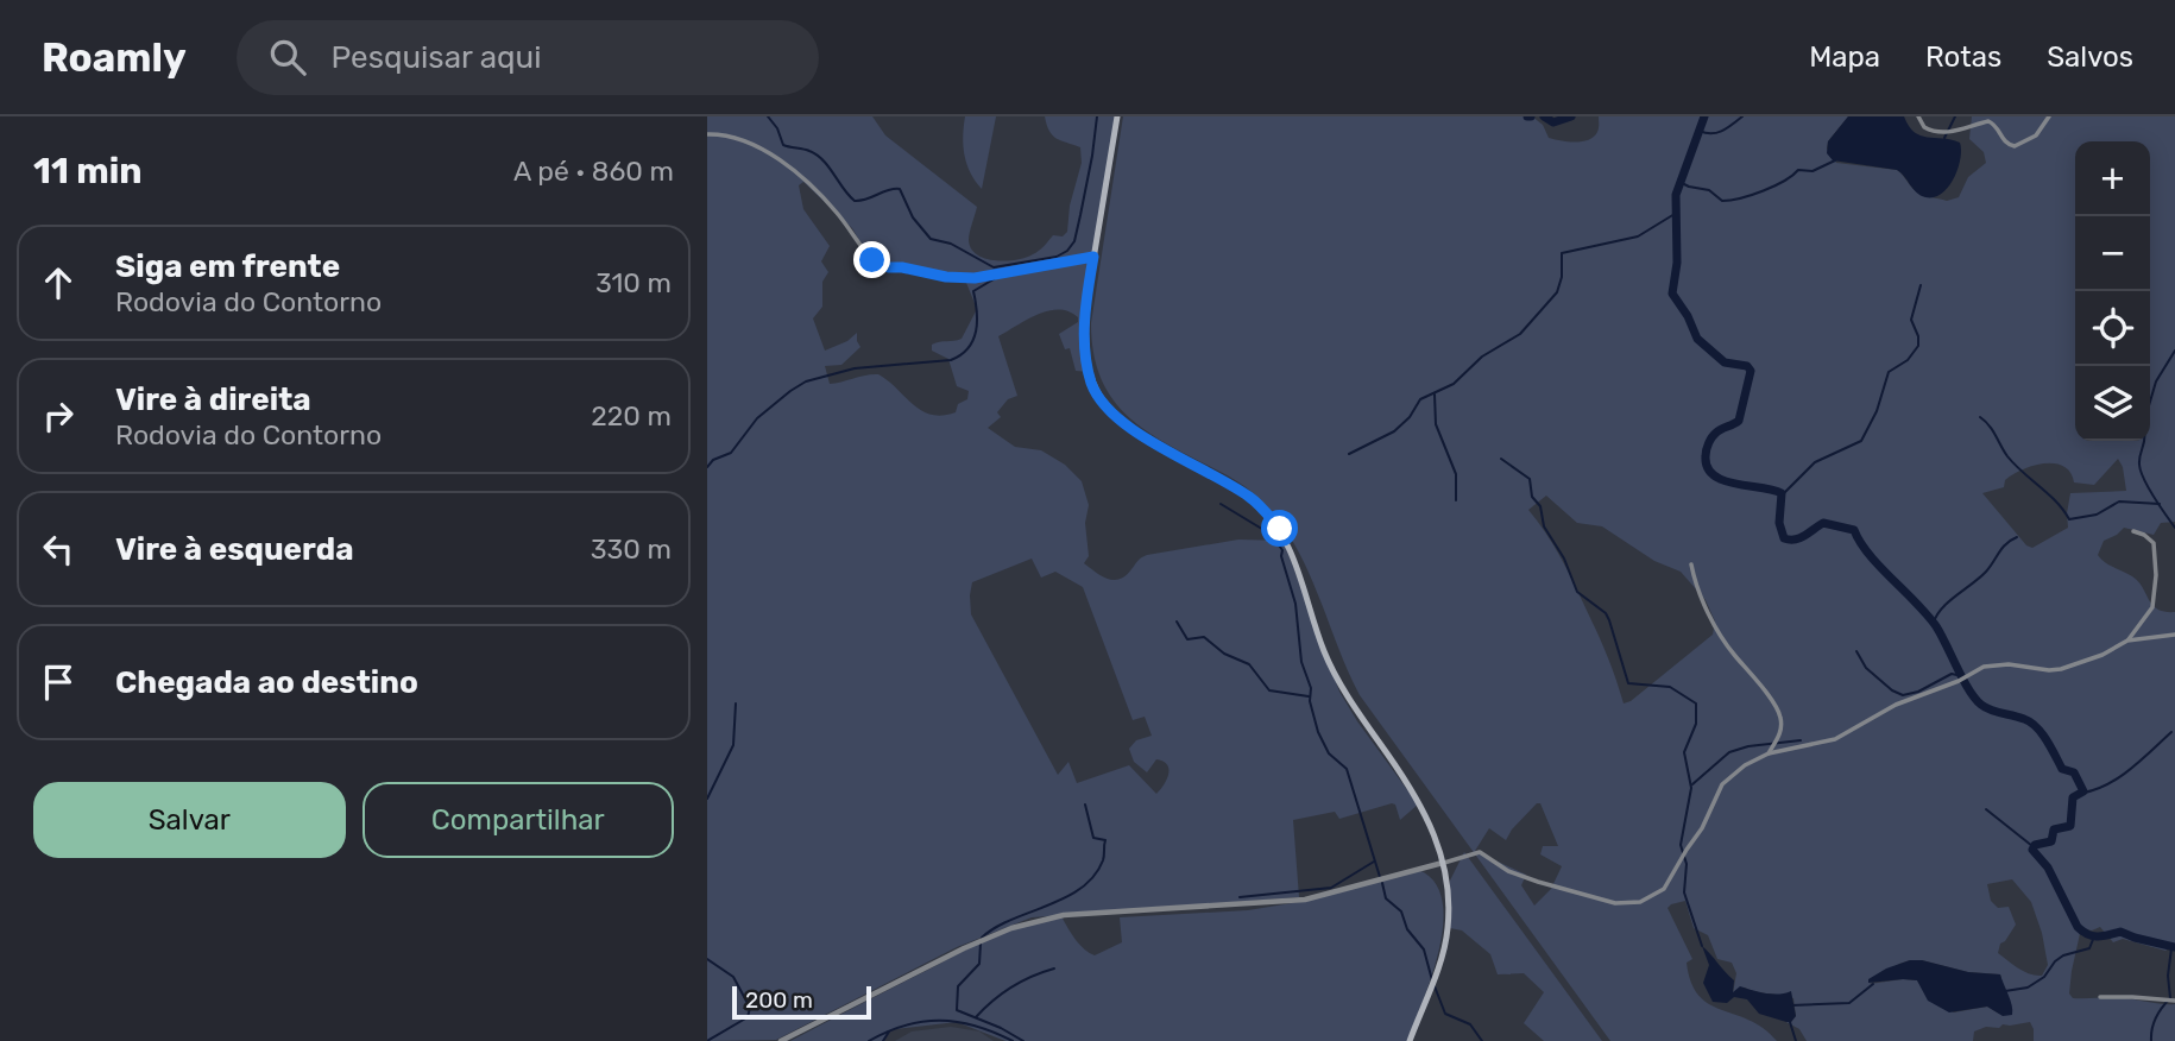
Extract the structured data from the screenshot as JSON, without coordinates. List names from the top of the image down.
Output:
{
  "scale_bar": "200 m",
  "page": {
    "header": "Roamly",
    "search": "Pesquisar aqui",
    "nav": ["Mapa", "Rotas", "Salvos"],
    "heading": ["11 min", "A pé · 860 m"],
    "map_buttons": ["+", "−"],
    "list": [
      ["Siga em frente", "Rodovia do Contorno", "310 m"],
      ["Vire à direita", "Rodovia do Contorno", "220 m"],
      ["Vire à esquerda", "330 m"],
      "Chegada ao destino"
    ],
    "buttons": ["Salvar", "Compartilhar"],
    "scale": "200 m"
  }
}
